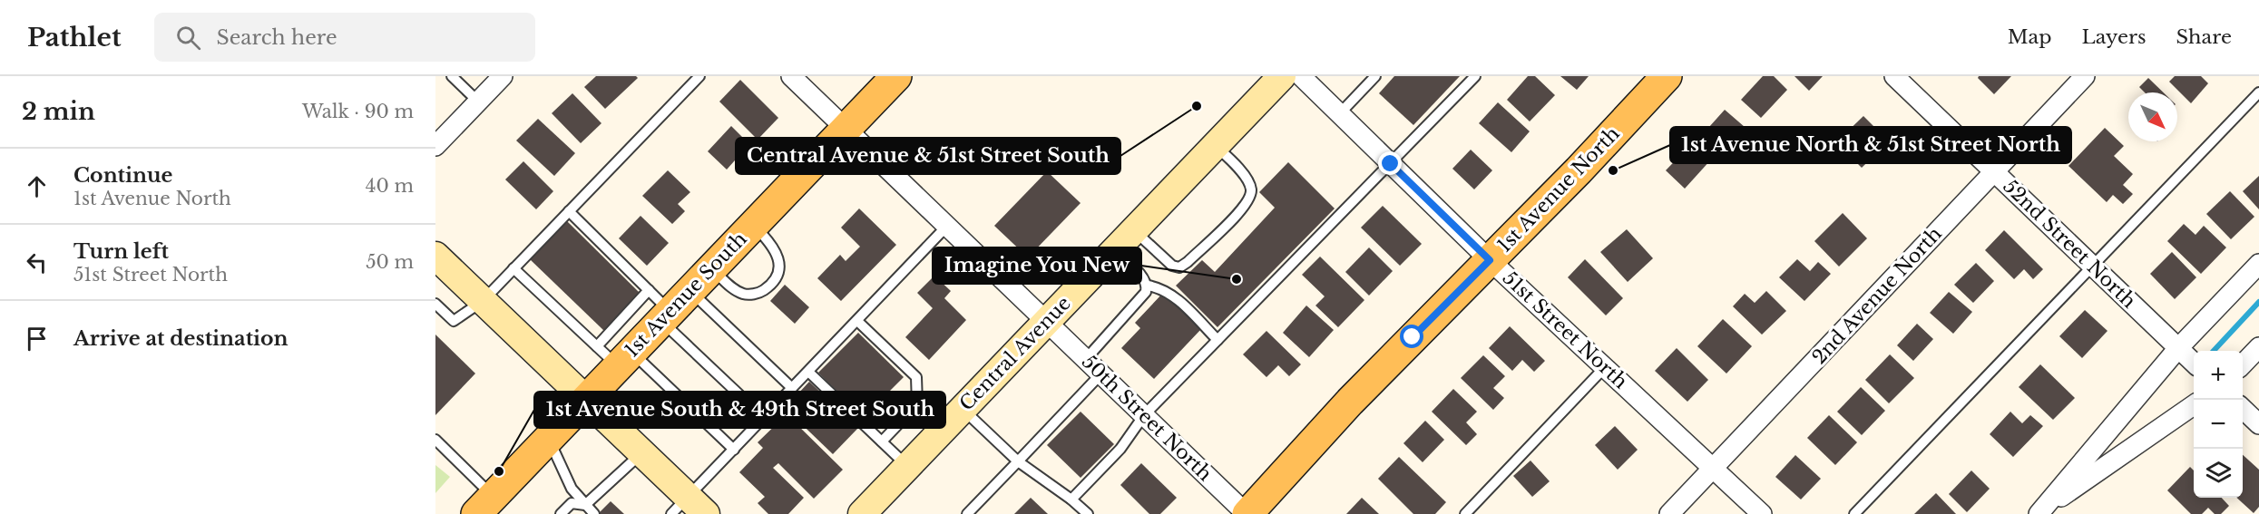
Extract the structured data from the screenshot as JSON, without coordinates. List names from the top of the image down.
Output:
{
  "streets": {
    "main road": ["1st Avenue North", "1st Avenue South", "Central Avenue"],
    "street": [
      "52nd Street North",
      "2nd Avenue North",
      "51st Street North",
      "50th Street North"
    ]
  },
  "crossings": [
    ["1st Avenue North", "51st Street North"],
    ["1st Avenue North", "50th Street North"],
    ["52nd Street North", "2nd Avenue North"],
    ["1st Avenue South", "50th Street North"],
    ["2nd Avenue North", "51st Street North"],
    ["Central Avenue", "50th Street North"]
  ],
  "places": [
    "Central Avenue & 51st Street South",
    "1st Avenue North & 51st Street North",
    "Imagine You New",
    "1st Avenue South & 49th Street South"
  ],
  "north": "bottom right",
  "page": {
    "header": "Pathlet",
    "search": "Search here",
    "nav": ["Map", "Layers", "Share"],
    "heading": ["2 min", "Walk · 90 m"],
    "list": [
      ["Continue", "1st Avenue North", "40 m"],
      ["Turn left", "51st Street North", "50 m"],
      "Arrive at destination"
    ],
    "map_buttons": ["+", "−"]
  }
}
